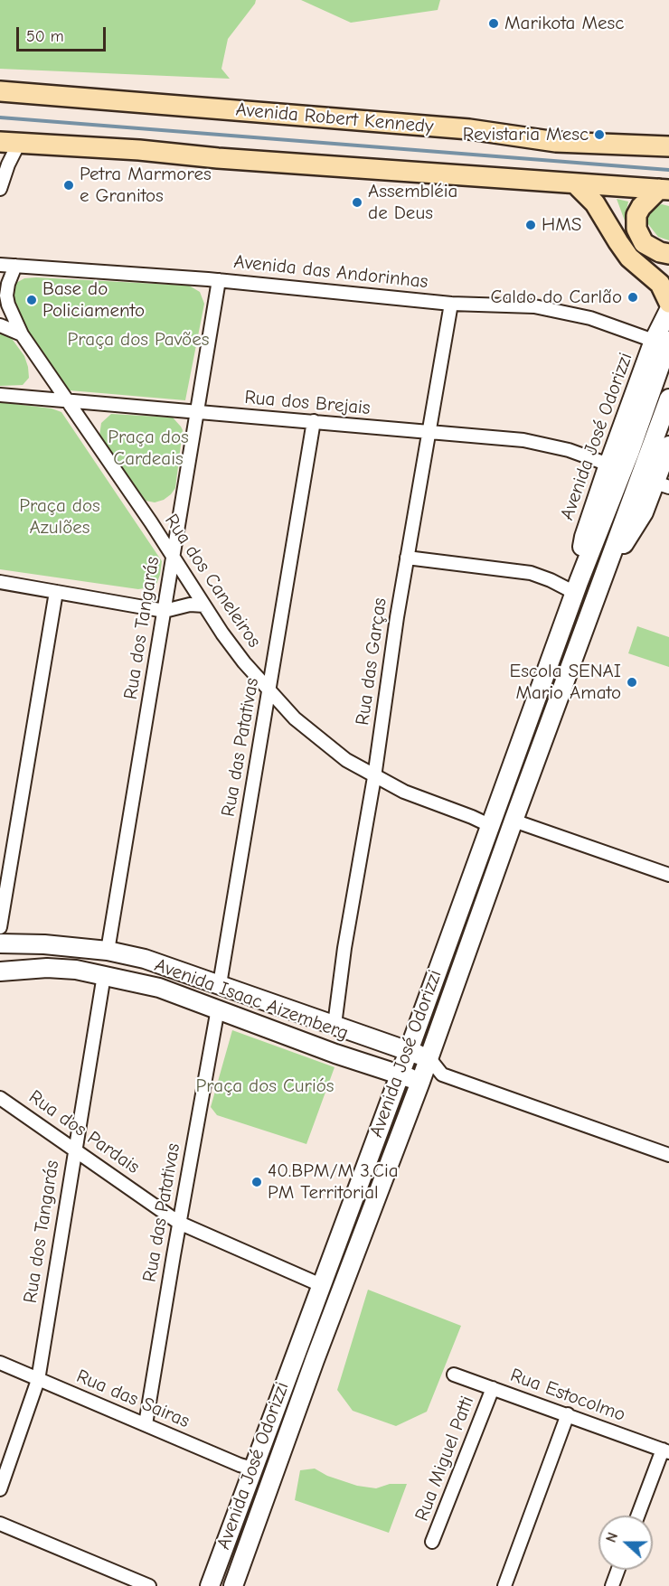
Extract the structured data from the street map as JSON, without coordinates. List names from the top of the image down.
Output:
{
  "streets": {
    "main road": ["Avenida Robert Kennedy", "Avenida José Odorizzi", "Avenida Isaac Aizemberg"],
    "street": [
      "Avenida das Andorinhas",
      "Rua dos Brejais",
      "Rua dos Caneleiros",
      "Rua dos Tangarás",
      "Rua das Garças",
      "Rua das Patativas",
      "Rua dos Pardais",
      "Rua Estocolmo",
      "Rua das Sairas",
      "Rua Miguel Patti"
    ]
  },
  "crossings": [
    ["Avenida das Andorinhas", "Avenida José Odorizzi"],
    ["Avenida das Andorinhas", "Rua dos Caneleiros"],
    ["Avenida das Andorinhas", "Rua dos Tangarás"],
    ["Avenida das Andorinhas", "Rua das Garças"],
    ["Rua dos Brejais", "Avenida José Odorizzi"],
    ["Rua dos Brejais", "Rua dos Caneleiros"],
    ["Rua dos Brejais", "Rua dos Tangarás"],
    ["Rua dos Brejais", "Rua das Garças"],
    ["Rua dos Brejais", "Rua das Patativas"],
    ["Avenida José Odorizzi", "Rua dos Caneleiros"],
    ["Avenida José Odorizzi", "Avenida Isaac Aizemberg"],
    ["Avenida José Odorizzi", "Rua dos Pardais"],
    ["Avenida José Odorizzi", "Rua das Sairas"],
    ["Rua dos Caneleiros", "Rua dos Tangarás"],
    ["Rua dos Caneleiros", "Rua das Garças"],
    ["Rua dos Caneleiros", "Rua das Patativas"],
    ["Rua dos Tangarás", "Avenida Isaac Aizemberg"],
    ["Rua dos Tangarás", "Rua dos Pardais"],
    ["Rua dos Tangarás", "Rua das Sairas"],
    ["Rua das Garças", "Avenida Isaac Aizemberg"],
    ["Rua das Patativas", "Avenida Isaac Aizemberg"],
    ["Rua das Patativas", "Rua dos Pardais"],
    ["Rua das Patativas", "Rua das Sairas"],
    ["Rua Estocolmo", "Rua Miguel Patti"]
  ],
  "parks": [
    "Praça dos Pavões",
    "Praça dos Cardeais",
    "Praça dos Azulões",
    "Praça dos Curiós"
  ],
  "places": [
    "Marikota Mesc",
    "Revistaria Mesc",
    "Petra Marmores e Granitos",
    "Assembléia de Deus",
    "HMS",
    "Caldo do Carlão",
    "Base do Policiamento",
    "Escola SENAI Mario Amato",
    "40.BPM/M 3.Cia PM Territorial"
  ],
  "scale_bar": "50 m",
  "north": "left"
}
